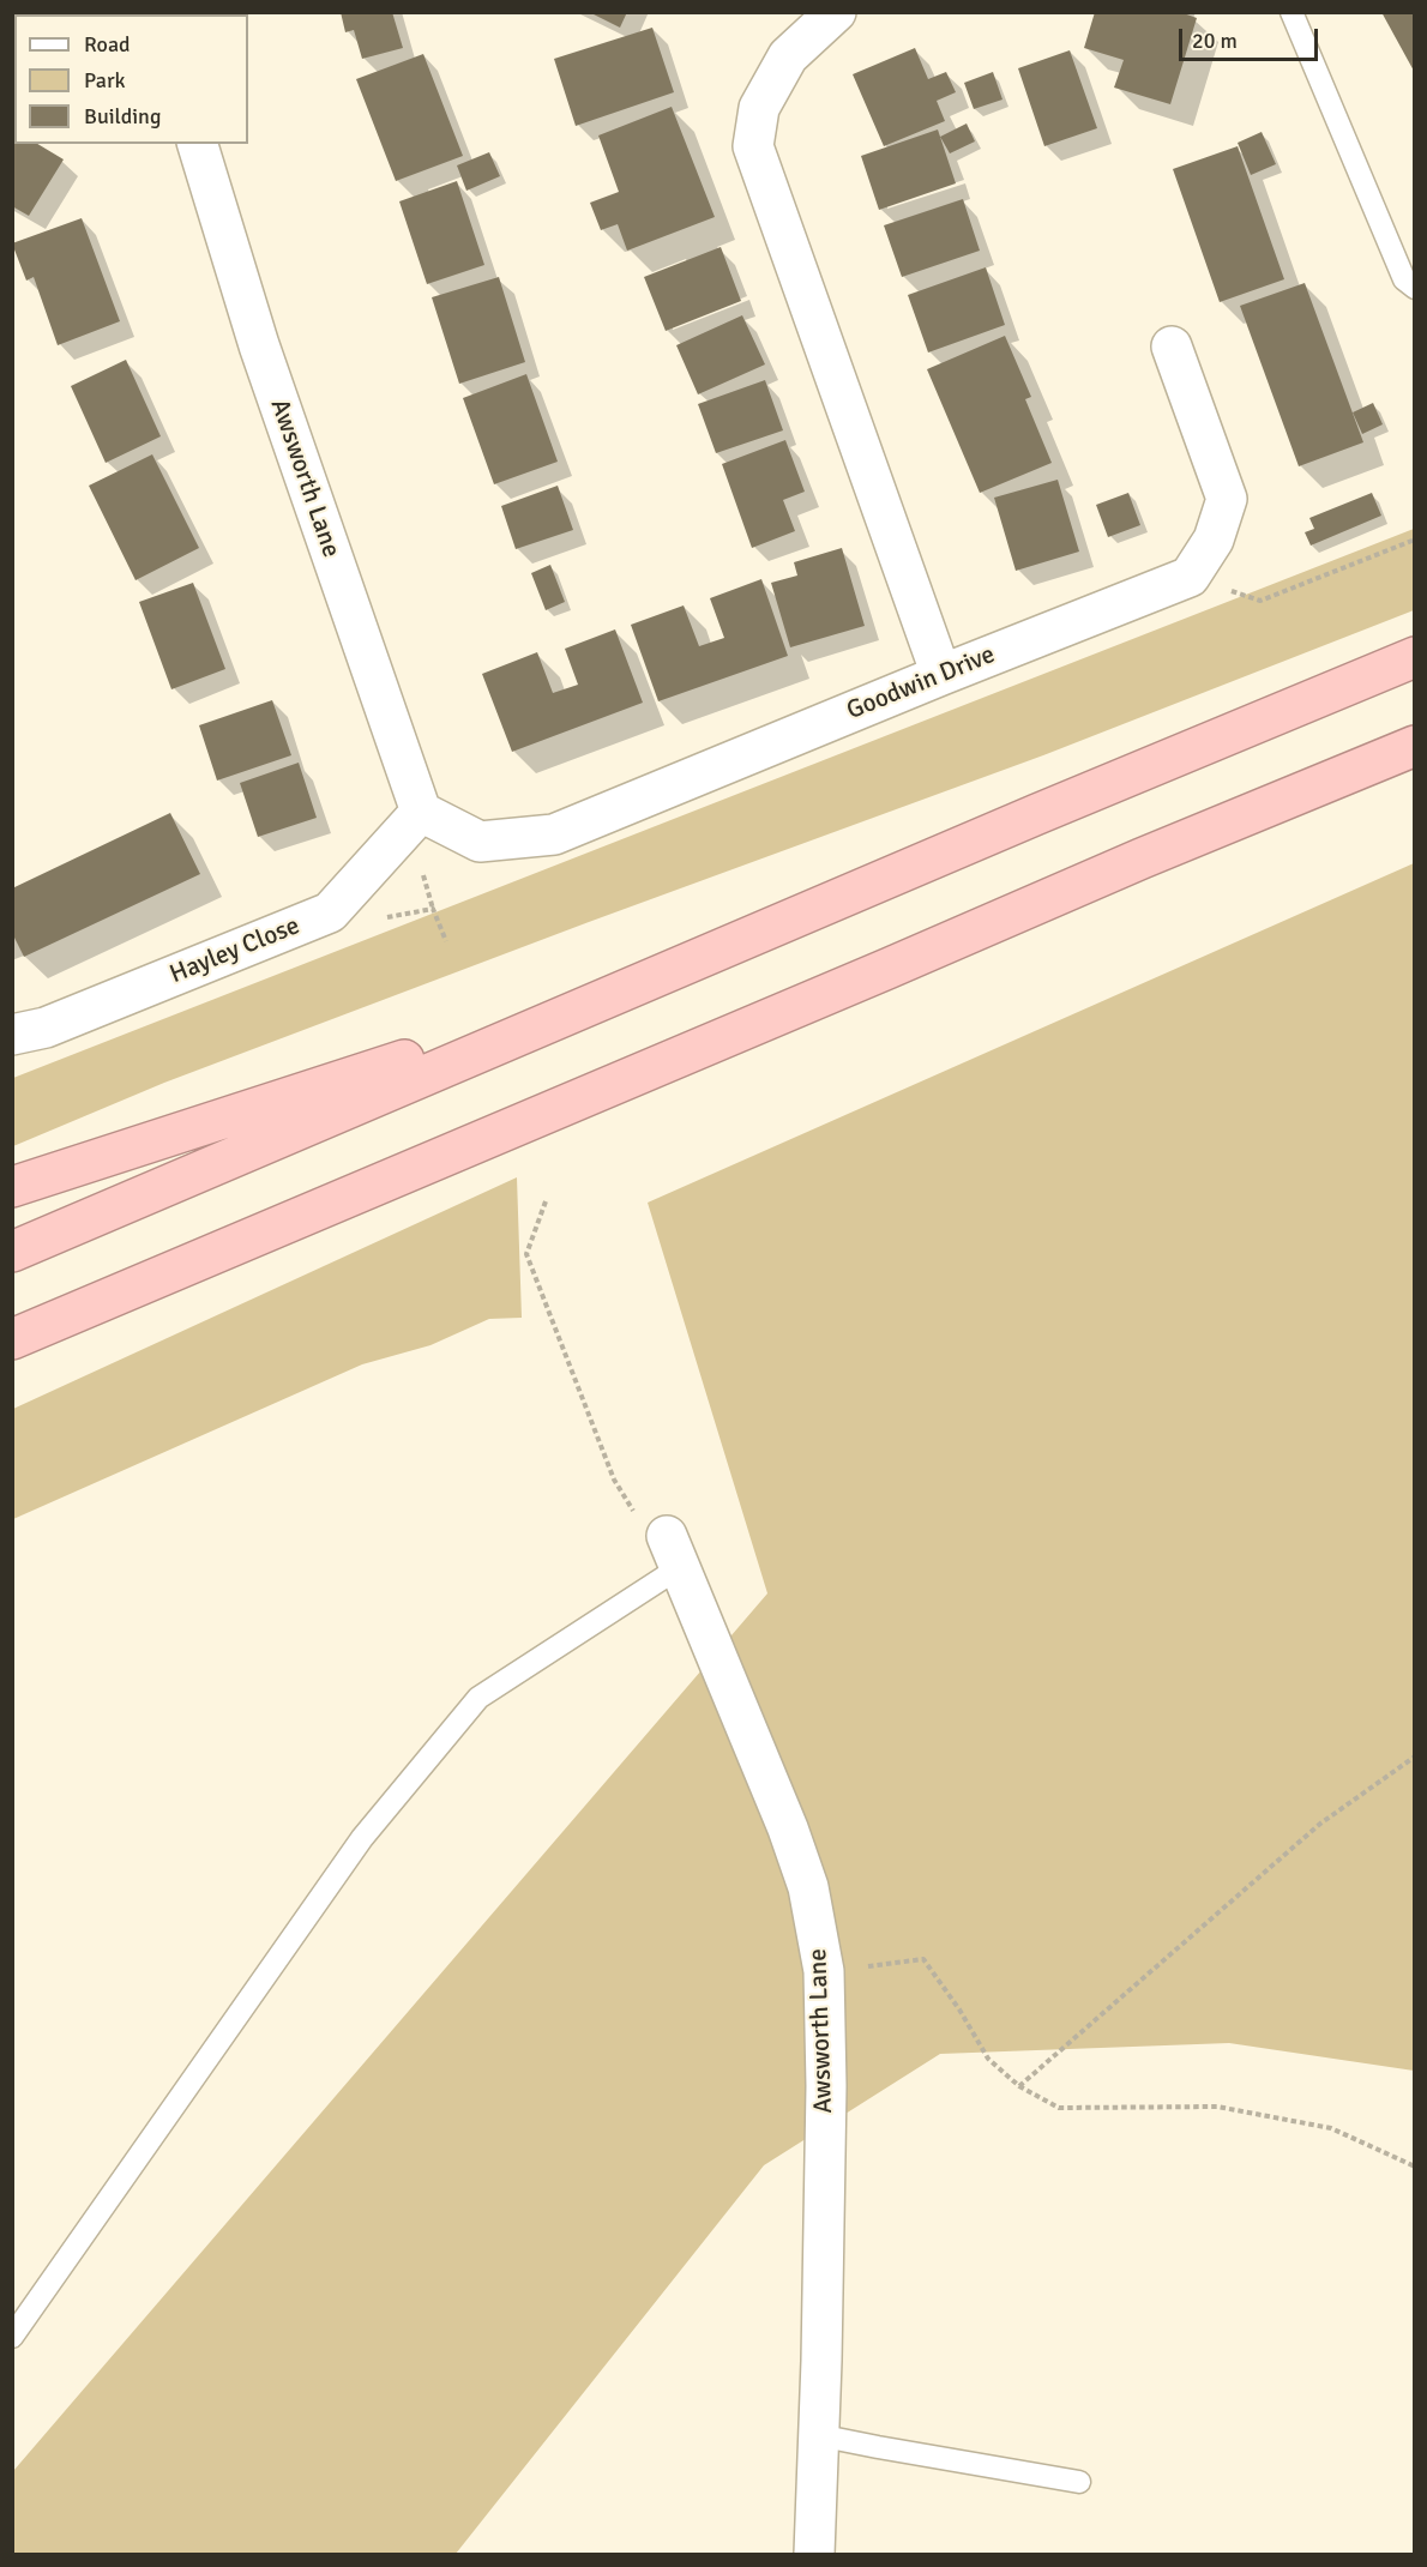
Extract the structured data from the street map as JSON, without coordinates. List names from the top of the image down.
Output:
{
  "streets": {
    "street": ["Awsworth Lane", "Goodwin Drive", "Hayley Close"]
  },
  "crossings": [
    ["Awsworth Lane", "Goodwin Drive"],
    ["Awsworth Lane", "Hayley Close"],
    ["Goodwin Drive", "Hayley Close"]
  ],
  "legend": ["Road", "Park", "Building"],
  "scale_bar": "20 m"
}
